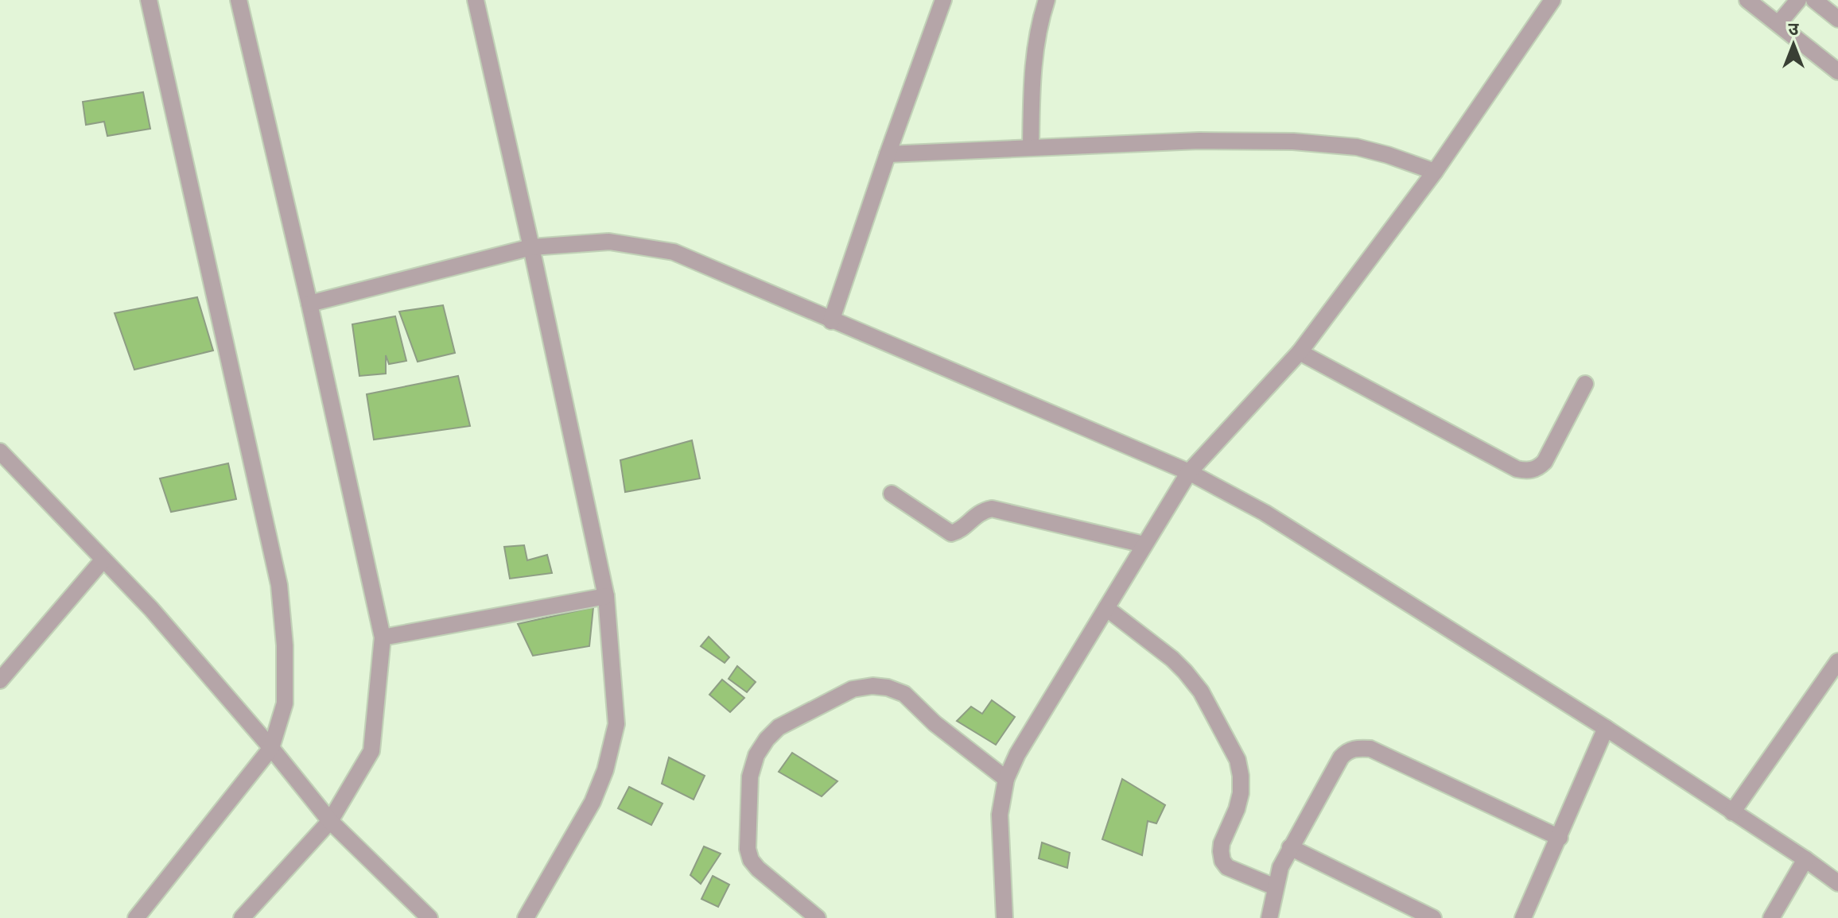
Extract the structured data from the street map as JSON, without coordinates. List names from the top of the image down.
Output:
{
  "north": "top"
}
